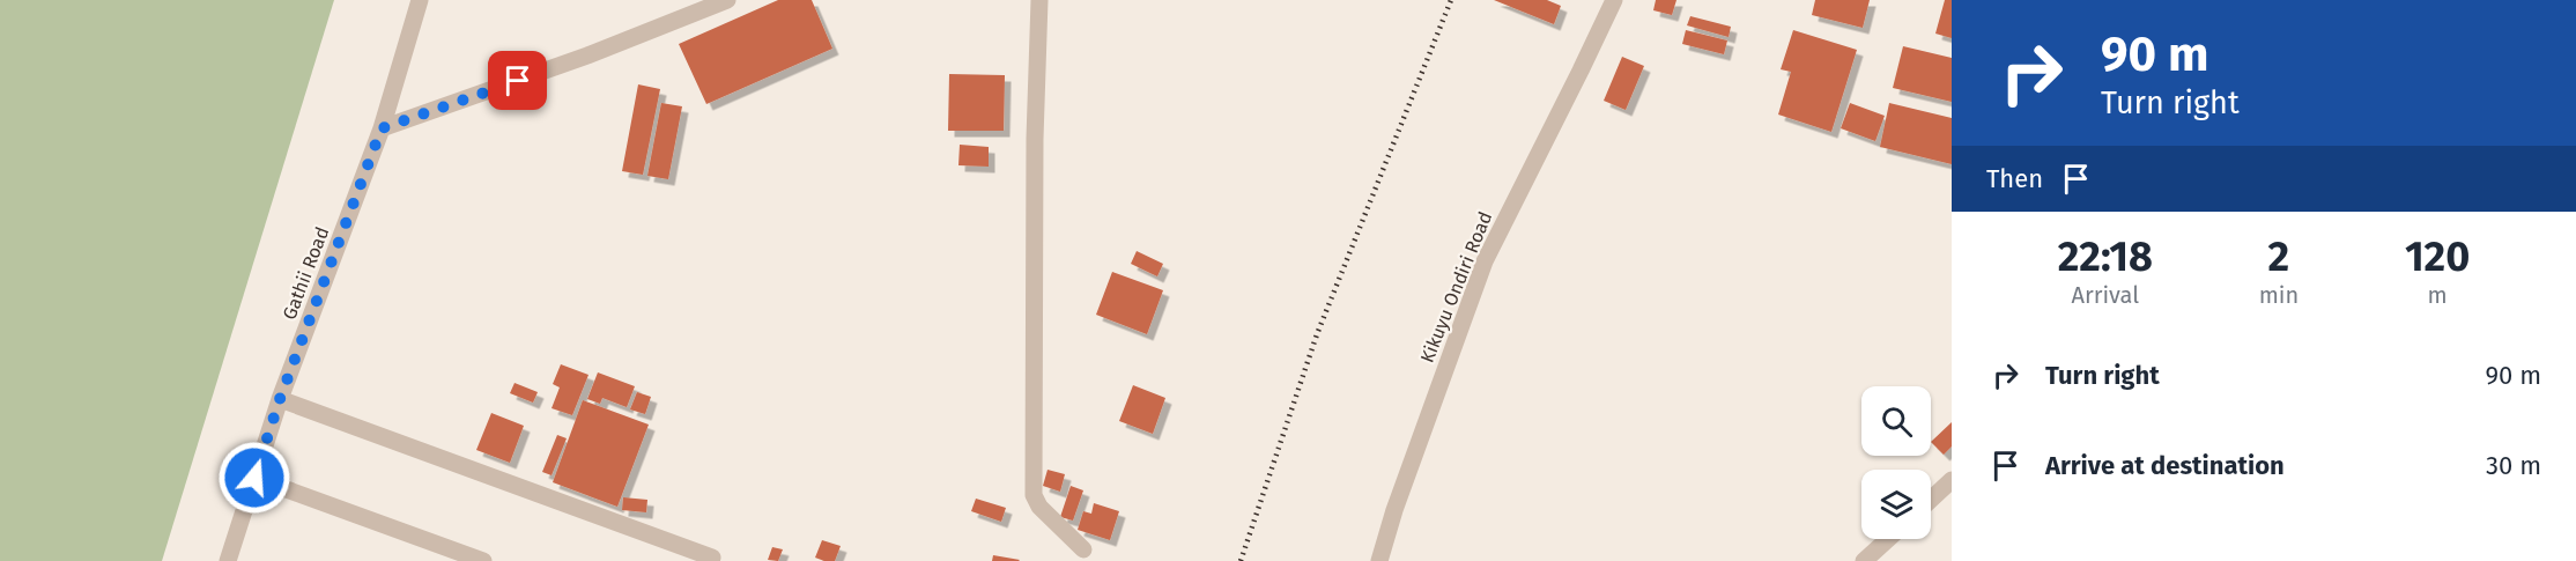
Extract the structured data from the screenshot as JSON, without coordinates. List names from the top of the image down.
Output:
{
  "streets": {
    "street": ["Gathii Road", "Kikuyu Ondiri Road"]
  },
  "page": {
    "turn": ["90 m", "Turn right"],
    "then": "Then",
    "eta": [
      "22:18",
      "Arrival",
      "2",
      "min",
      "120",
      "m"
    ],
    "list": [
      {
        "name": "Turn right",
        "value": "90 m"
      },
      {
        "name": "Arrive at destination",
        "value": "30 m"
      }
    ]
  }
}
